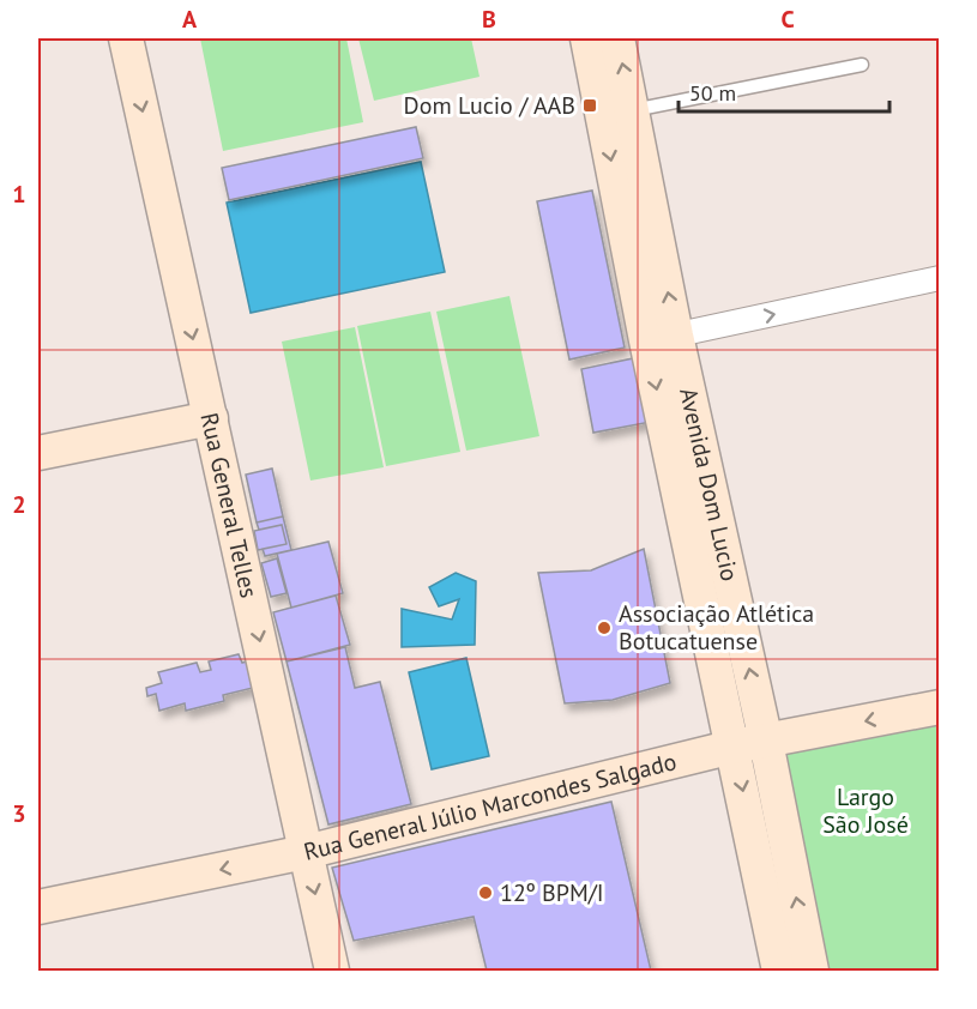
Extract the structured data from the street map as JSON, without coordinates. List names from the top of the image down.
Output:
{
  "streets": {
    "street": ["Avenida Dom Lucio", "Rua General Telles", "Rua General Júlio Marcondes Salgado"]
  },
  "crossings": [
    ["Avenida Dom Lucio", "Rua General Júlio Marcondes Salgado"],
    ["Rua General Telles", "Rua General Júlio Marcondes Salgado"]
  ],
  "one_way": ["Rua General Telles", "Rua General Júlio Marcondes Salgado"],
  "parks": ["Largo São José"],
  "places": {
    "transit": ["Dom Lucio / AAB"],
    "other": ["Associação Atlética Botucatuense", "12º BPM/I"]
  },
  "scale_bar": "50 m",
  "grid": {
    "columns": ["A", "B", "C"],
    "rows": ["1", "2", "3"]
  }
}
